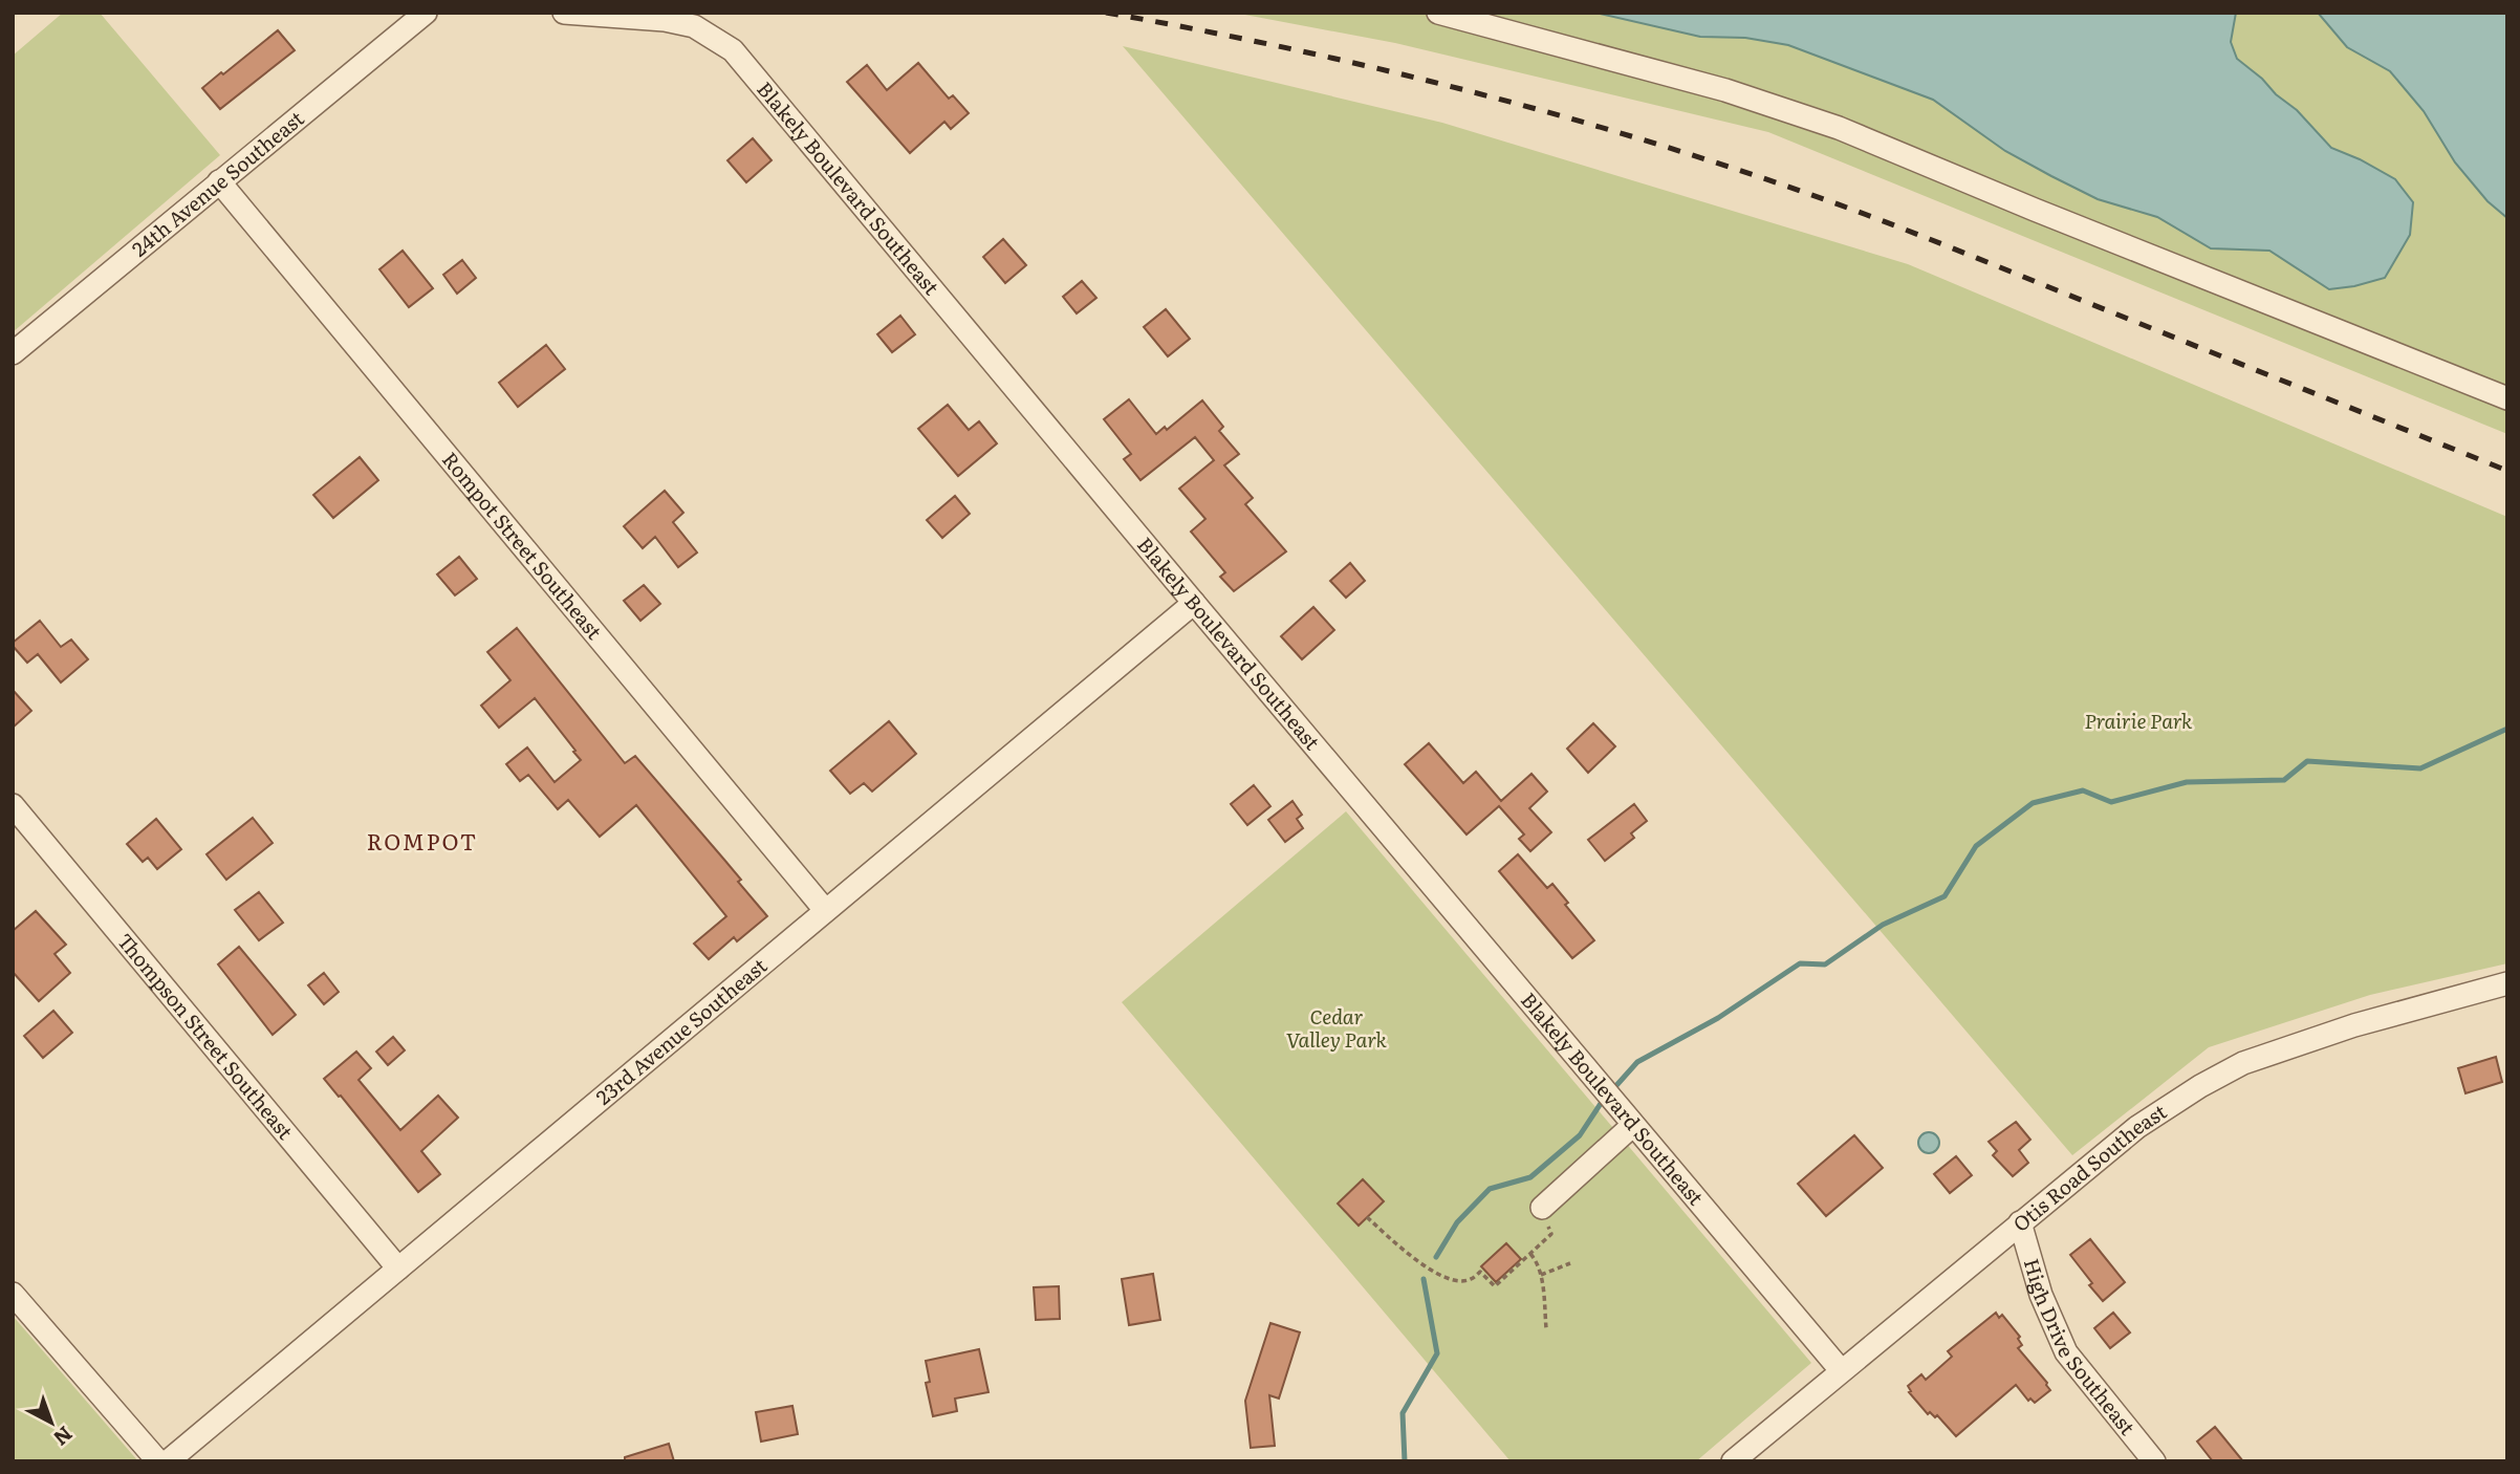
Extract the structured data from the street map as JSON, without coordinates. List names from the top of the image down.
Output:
{
  "streets": {
    "street": [
      "24th Avenue Southeast",
      "Blakely Boulevard Southeast",
      "Rompot Street Southeast",
      "23rd Avenue Southeast",
      "Thompson Street Southeast",
      "Otis Road Southeast",
      "High Drive Southeast"
    ]
  },
  "crossings": [
    ["24th Avenue Southeast", "Rompot Street Southeast"],
    ["Blakely Boulevard Southeast", "23rd Avenue Southeast"],
    ["Blakely Boulevard Southeast", "Otis Road Southeast"],
    ["Rompot Street Southeast", "23rd Avenue Southeast"],
    ["23rd Avenue Southeast", "Thompson Street Southeast"],
    ["Otis Road Southeast", "High Drive Southeast"]
  ],
  "districts": ["ROMPOT"],
  "parks": ["Prairie Park", "Cedar Valley Park"],
  "north": "bottom right"
}
